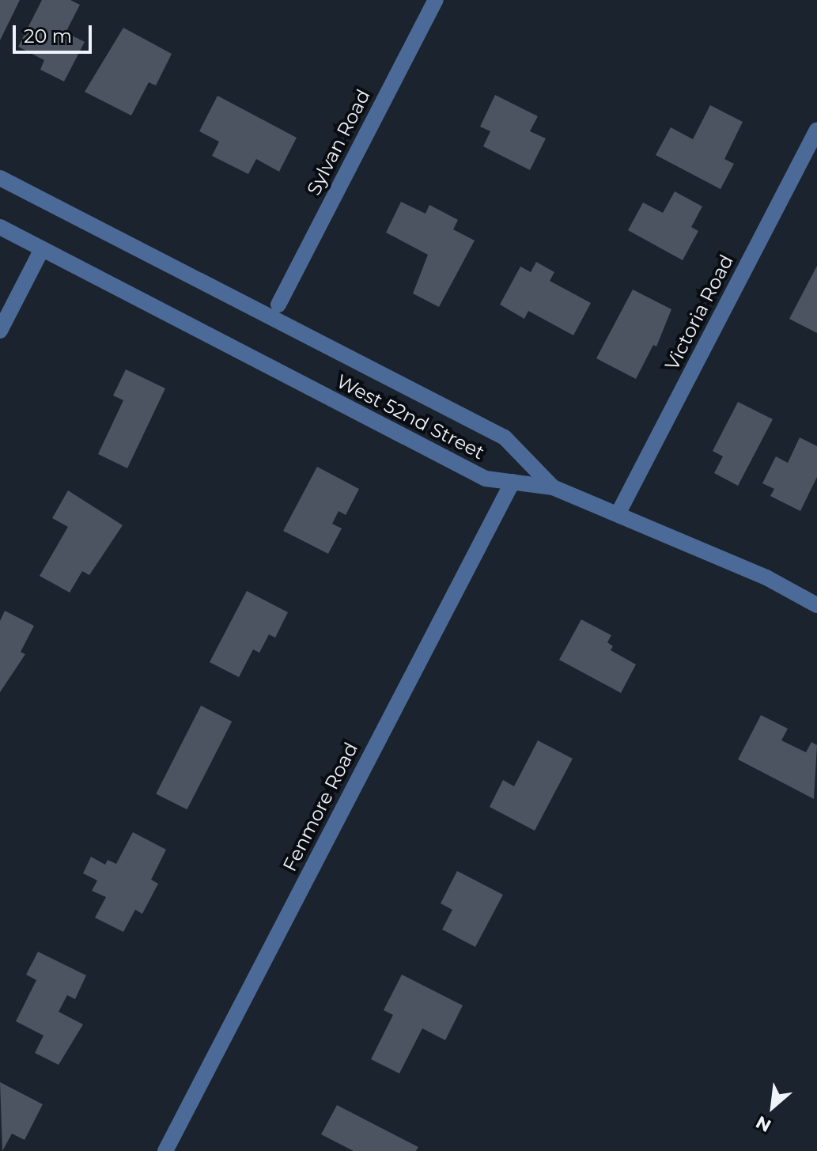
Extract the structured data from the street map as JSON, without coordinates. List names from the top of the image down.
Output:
{
  "streets": {
    "street": [
      "Sylvan Road",
      "Victoria Road",
      "West 52nd Street",
      "Fenmore Road"
    ]
  },
  "crossings": [
    ["Victoria Road", "West 52nd Street"],
    ["West 52nd Street", "Fenmore Road"]
  ],
  "scale_bar": "20 m",
  "north": "bottom left"
}
